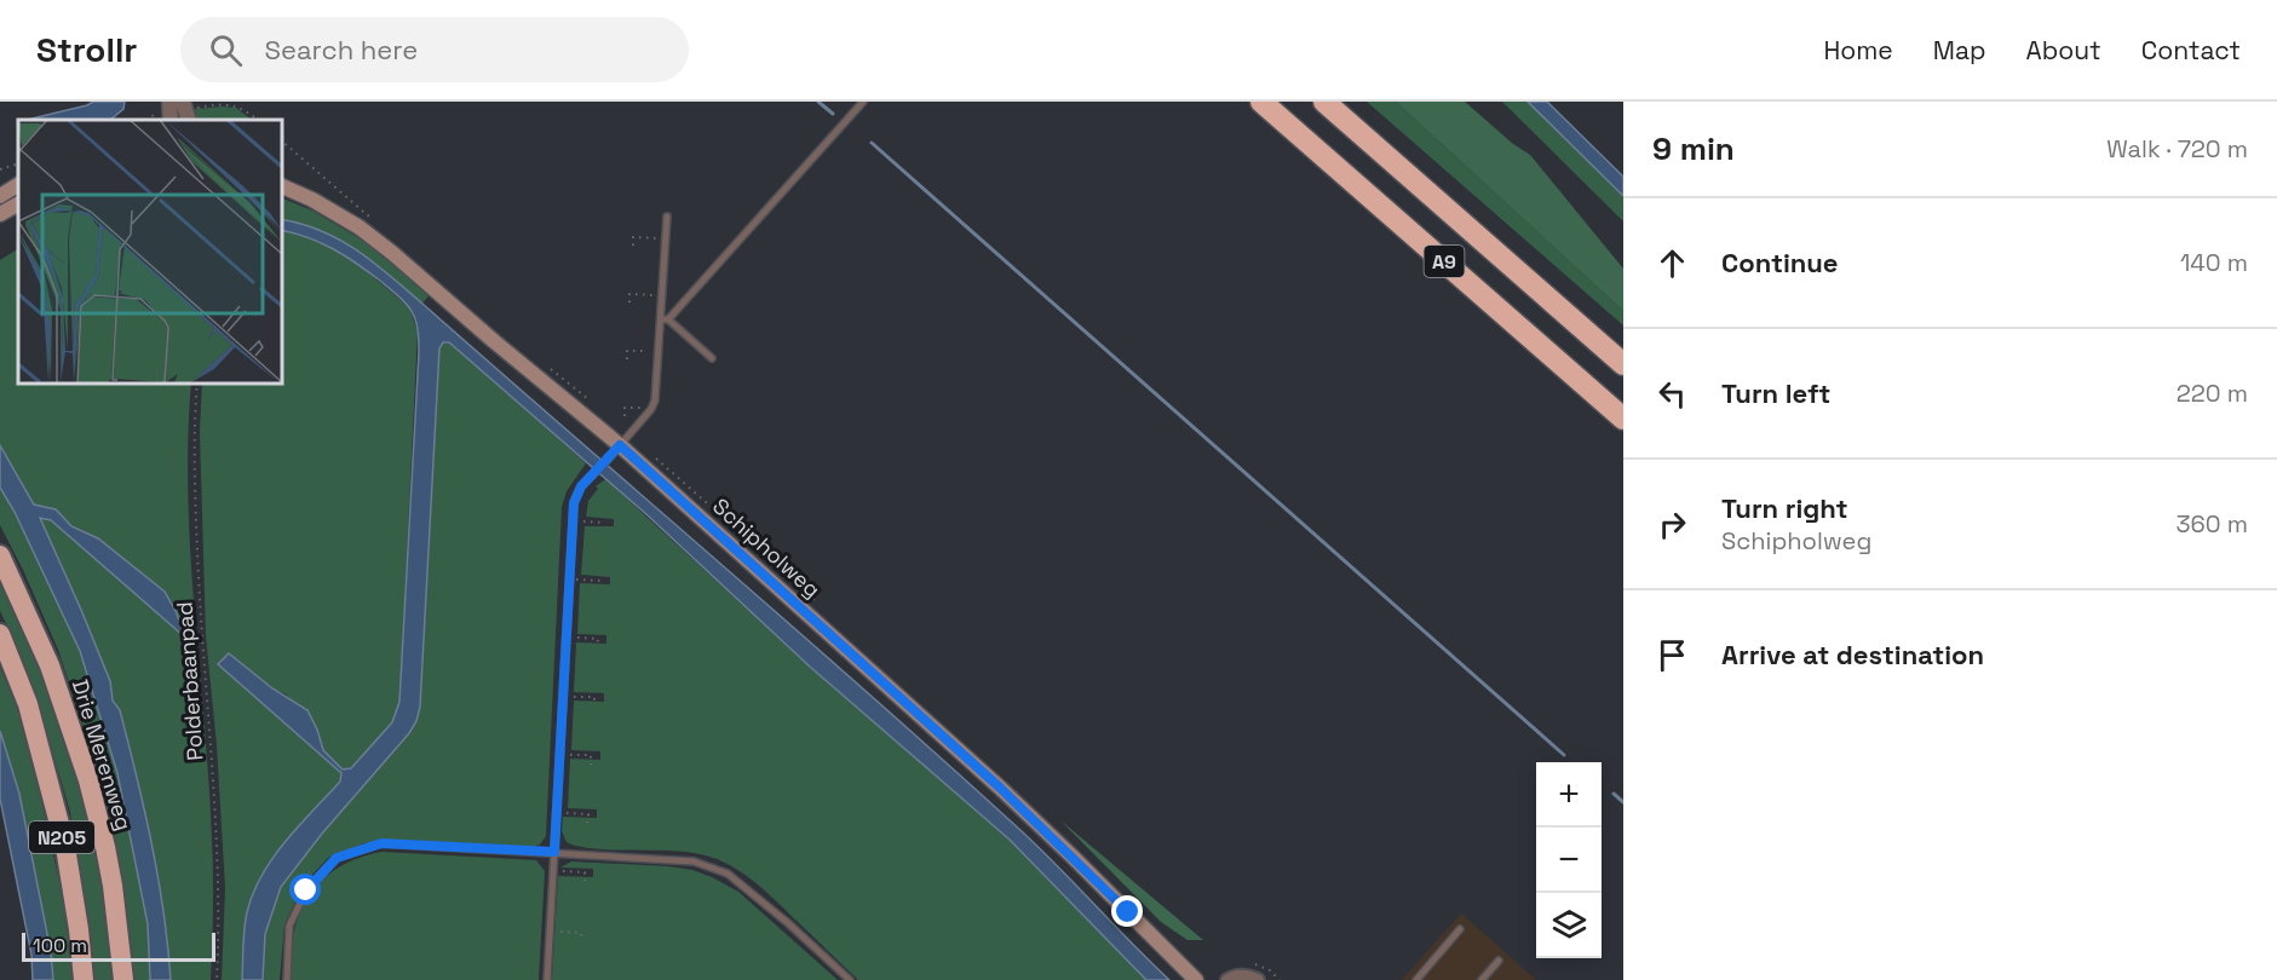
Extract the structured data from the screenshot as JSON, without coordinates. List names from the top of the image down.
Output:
{
  "streets": {
    "highway": ["A9", "Drie Merenweg", "N205"],
    "main road": ["Schipholweg"],
    "path": ["Polderbaanpad"]
  },
  "scale_bar": "100 m",
  "page": {
    "header": "Strollr",
    "search": "Search here",
    "nav": [
      "Home",
      "Map",
      "About",
      "Contact"
    ],
    "heading": ["9 min", "Walk · 720 m"],
    "list": [
      ["Continue", "140 m"],
      ["Turn left", "220 m"],
      ["Turn right", "Schipholweg", "360 m"],
      "Arrive at destination"
    ],
    "map_buttons": ["+", "−"],
    "scale": "100 m"
  }
}
